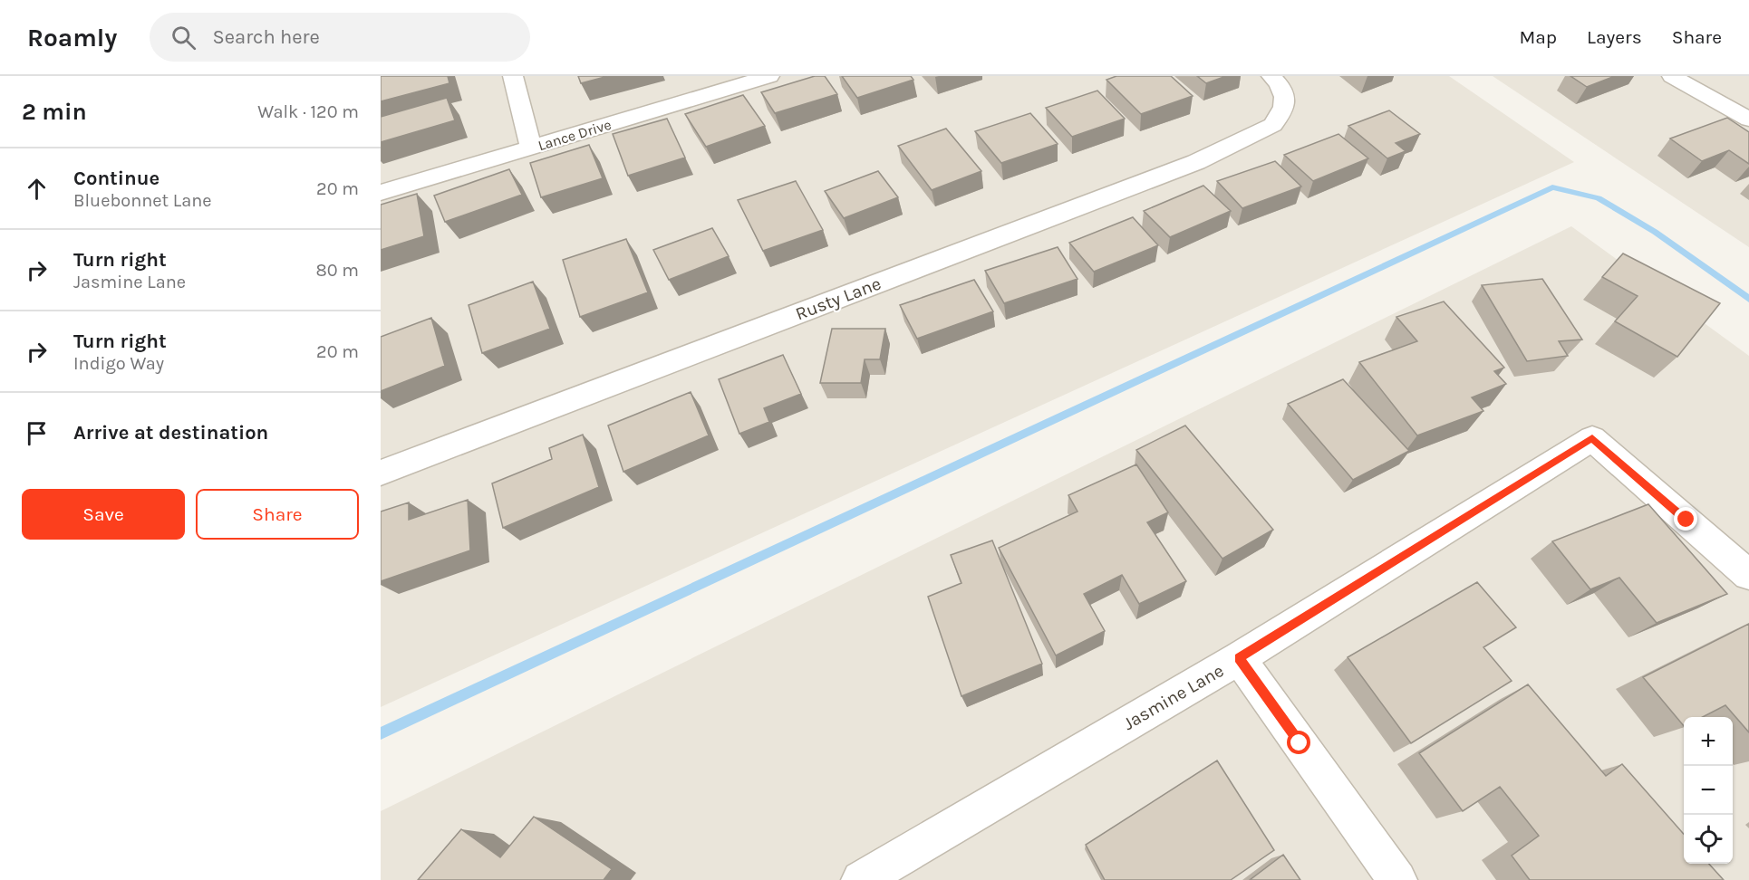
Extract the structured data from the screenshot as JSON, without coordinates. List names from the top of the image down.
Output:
{
  "streets": {
    "street": ["Lance Drive", "Rusty Lane", "Jasmine Lane"]
  },
  "page": {
    "header": "Roamly",
    "search": "Search here",
    "nav": ["Map", "Layers", "Share"],
    "heading": ["2 min", "Walk · 120 m"],
    "list": [
      ["Continue", "Bluebonnet Lane", "20 m"],
      ["Turn right", "Jasmine Lane", "80 m"],
      ["Turn right", "Indigo Way", "20 m"],
      "Arrive at destination"
    ],
    "buttons": ["Save", "Share"],
    "map_buttons": ["+", "−"]
  }
}
